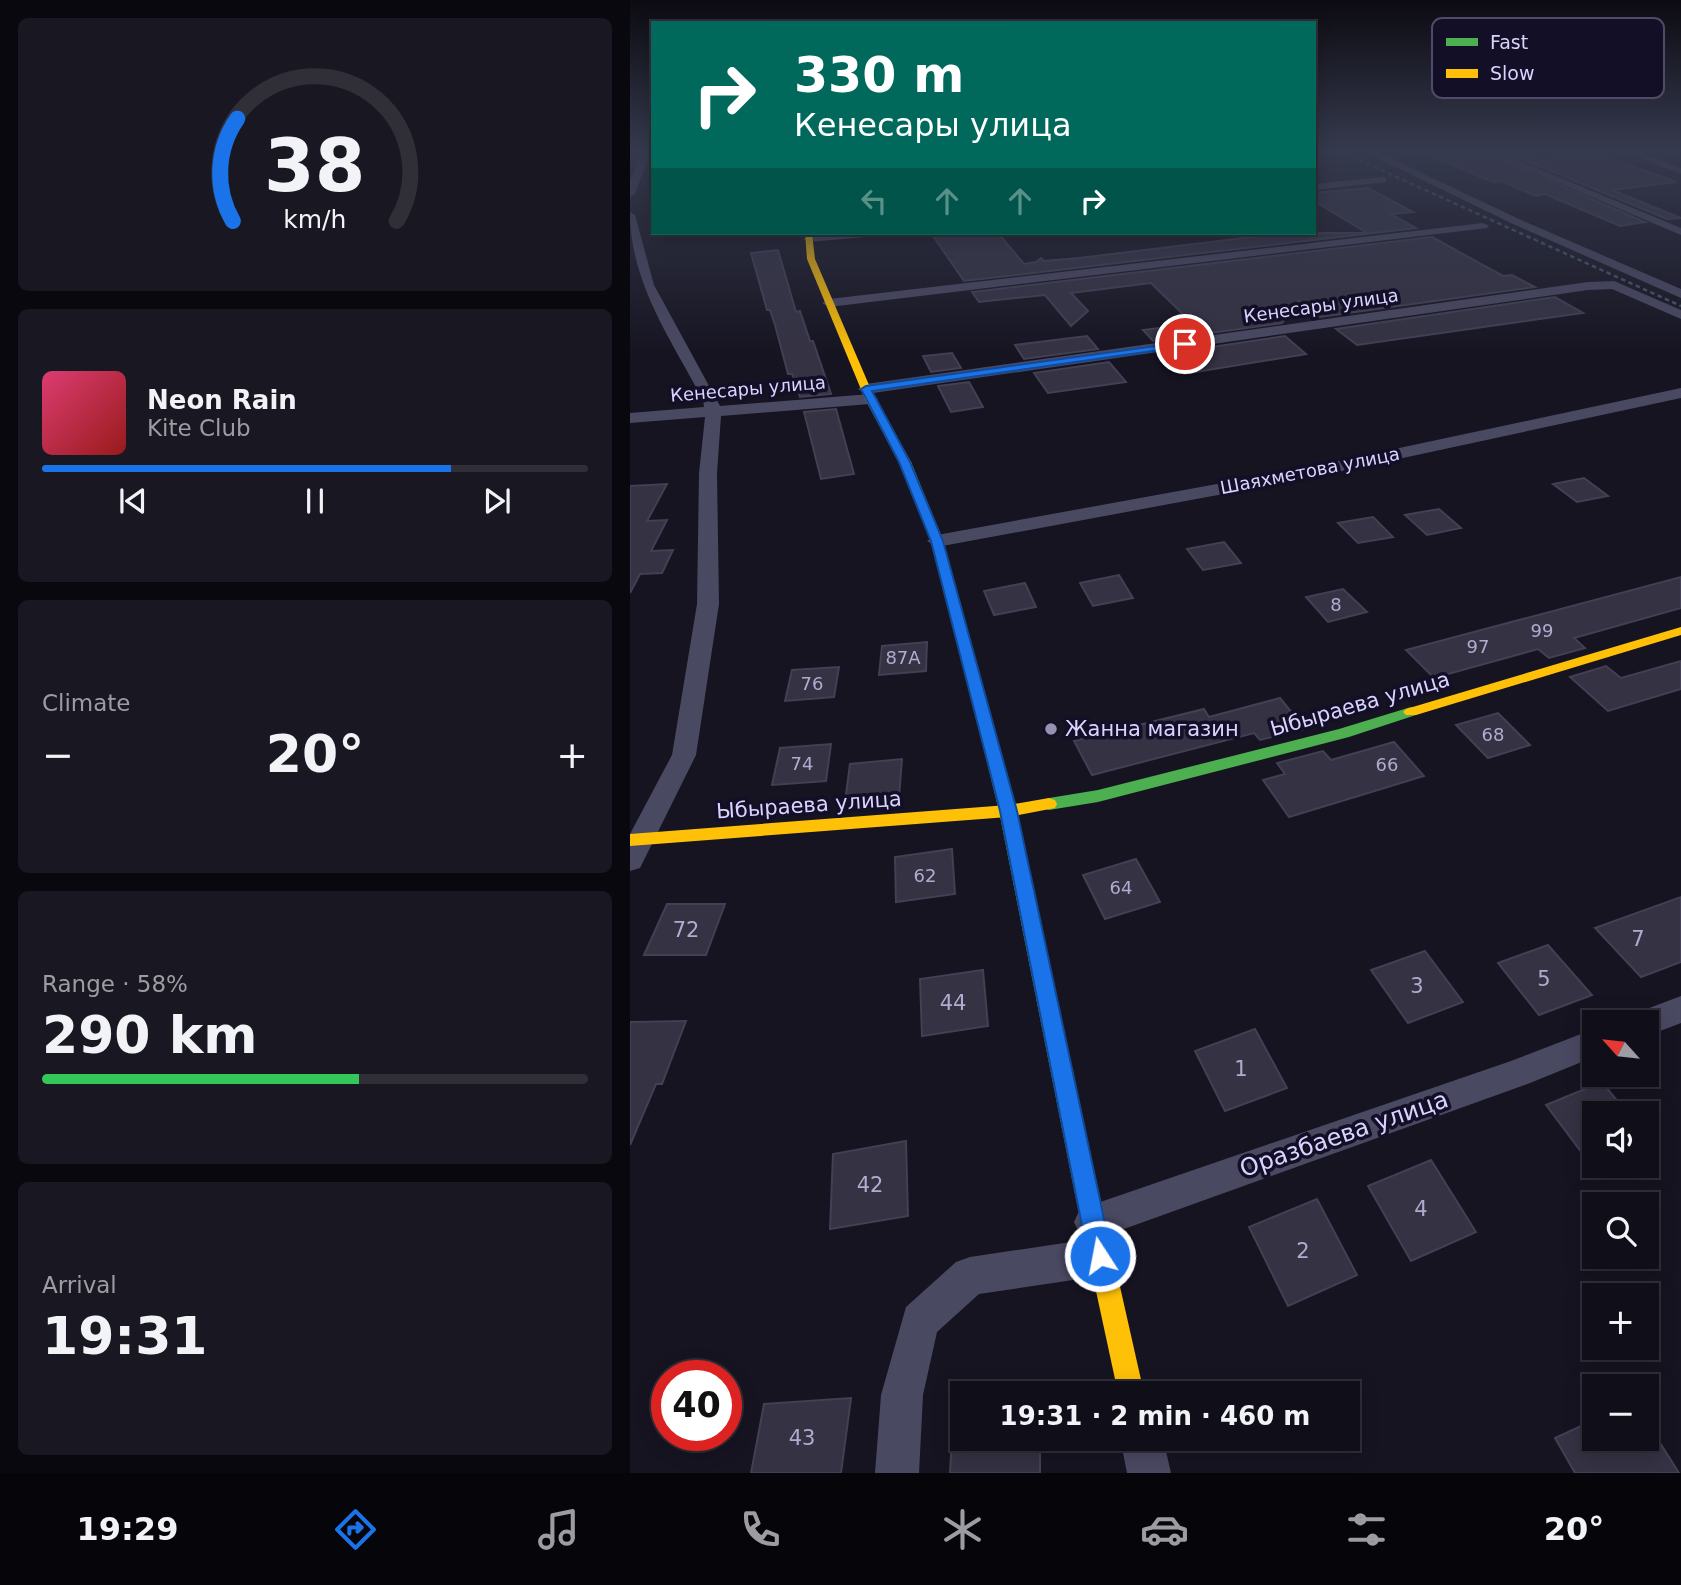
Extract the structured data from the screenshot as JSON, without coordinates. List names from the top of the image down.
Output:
{
  "streets": {
    "street": [
      "Кенесары улица",
      "Шаяхметова улица",
      "Ыбыраева улица",
      "Оразбаева улица"
    ]
  },
  "places": ["Жанна магазин"],
  "house_numbers": [
    "8",
    "99",
    "97",
    "87А",
    "76",
    "68",
    "74",
    "66",
    "62",
    "64",
    "72",
    "7",
    "5",
    "3",
    "44",
    "1",
    "42",
    "4",
    "2",
    "43"
  ],
  "legend": ["Fast", "Slow"],
  "north": "top left",
  "page": {
    "turn": ["330 m", "Кенесары улица"],
    "song": ["Neon Rain", "Kite Club"],
    "tile": [
      "Climate",
      ["Range · 58%", "290 km"],
      ["Arrival", "19:31"]
    ],
    "heat": ["−", "20°", "+"],
    "map_buttons": ["+", "−"],
    "limit": "40",
    "trip": "19:31 · 2 min · 460 m",
    "tabs": ["19:29", "20°"],
    "gauge": ["38", "km/h"]
  }
}
